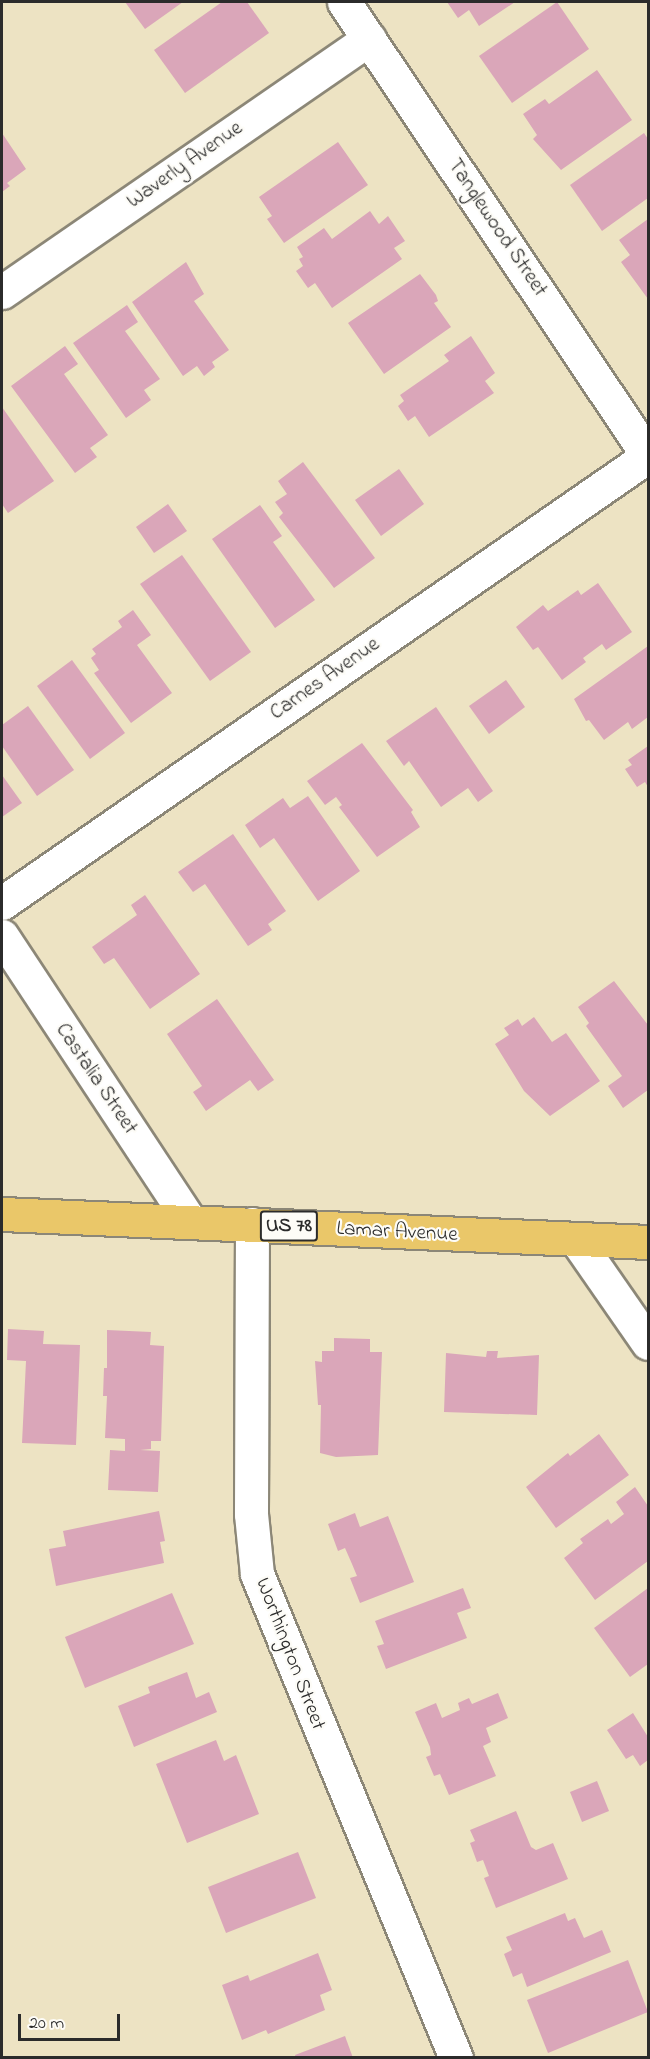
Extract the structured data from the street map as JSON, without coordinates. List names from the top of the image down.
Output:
{
  "streets": {
    "main road": ["US 78", "Lamar Avenue"],
    "street": [
      "Waverly Avenue",
      "Tanglewood Street",
      "Carnes Avenue",
      "Castalia Street",
      "Worthington Street"
    ]
  },
  "crossings": [
    ["Waverly Avenue", "Tanglewood Street"],
    ["Tanglewood Street", "Carnes Avenue"],
    ["Castalia Street", "Lamar Avenue"],
    ["Lamar Avenue", "Worthington Street"]
  ],
  "scale_bar": "20 m"
}
